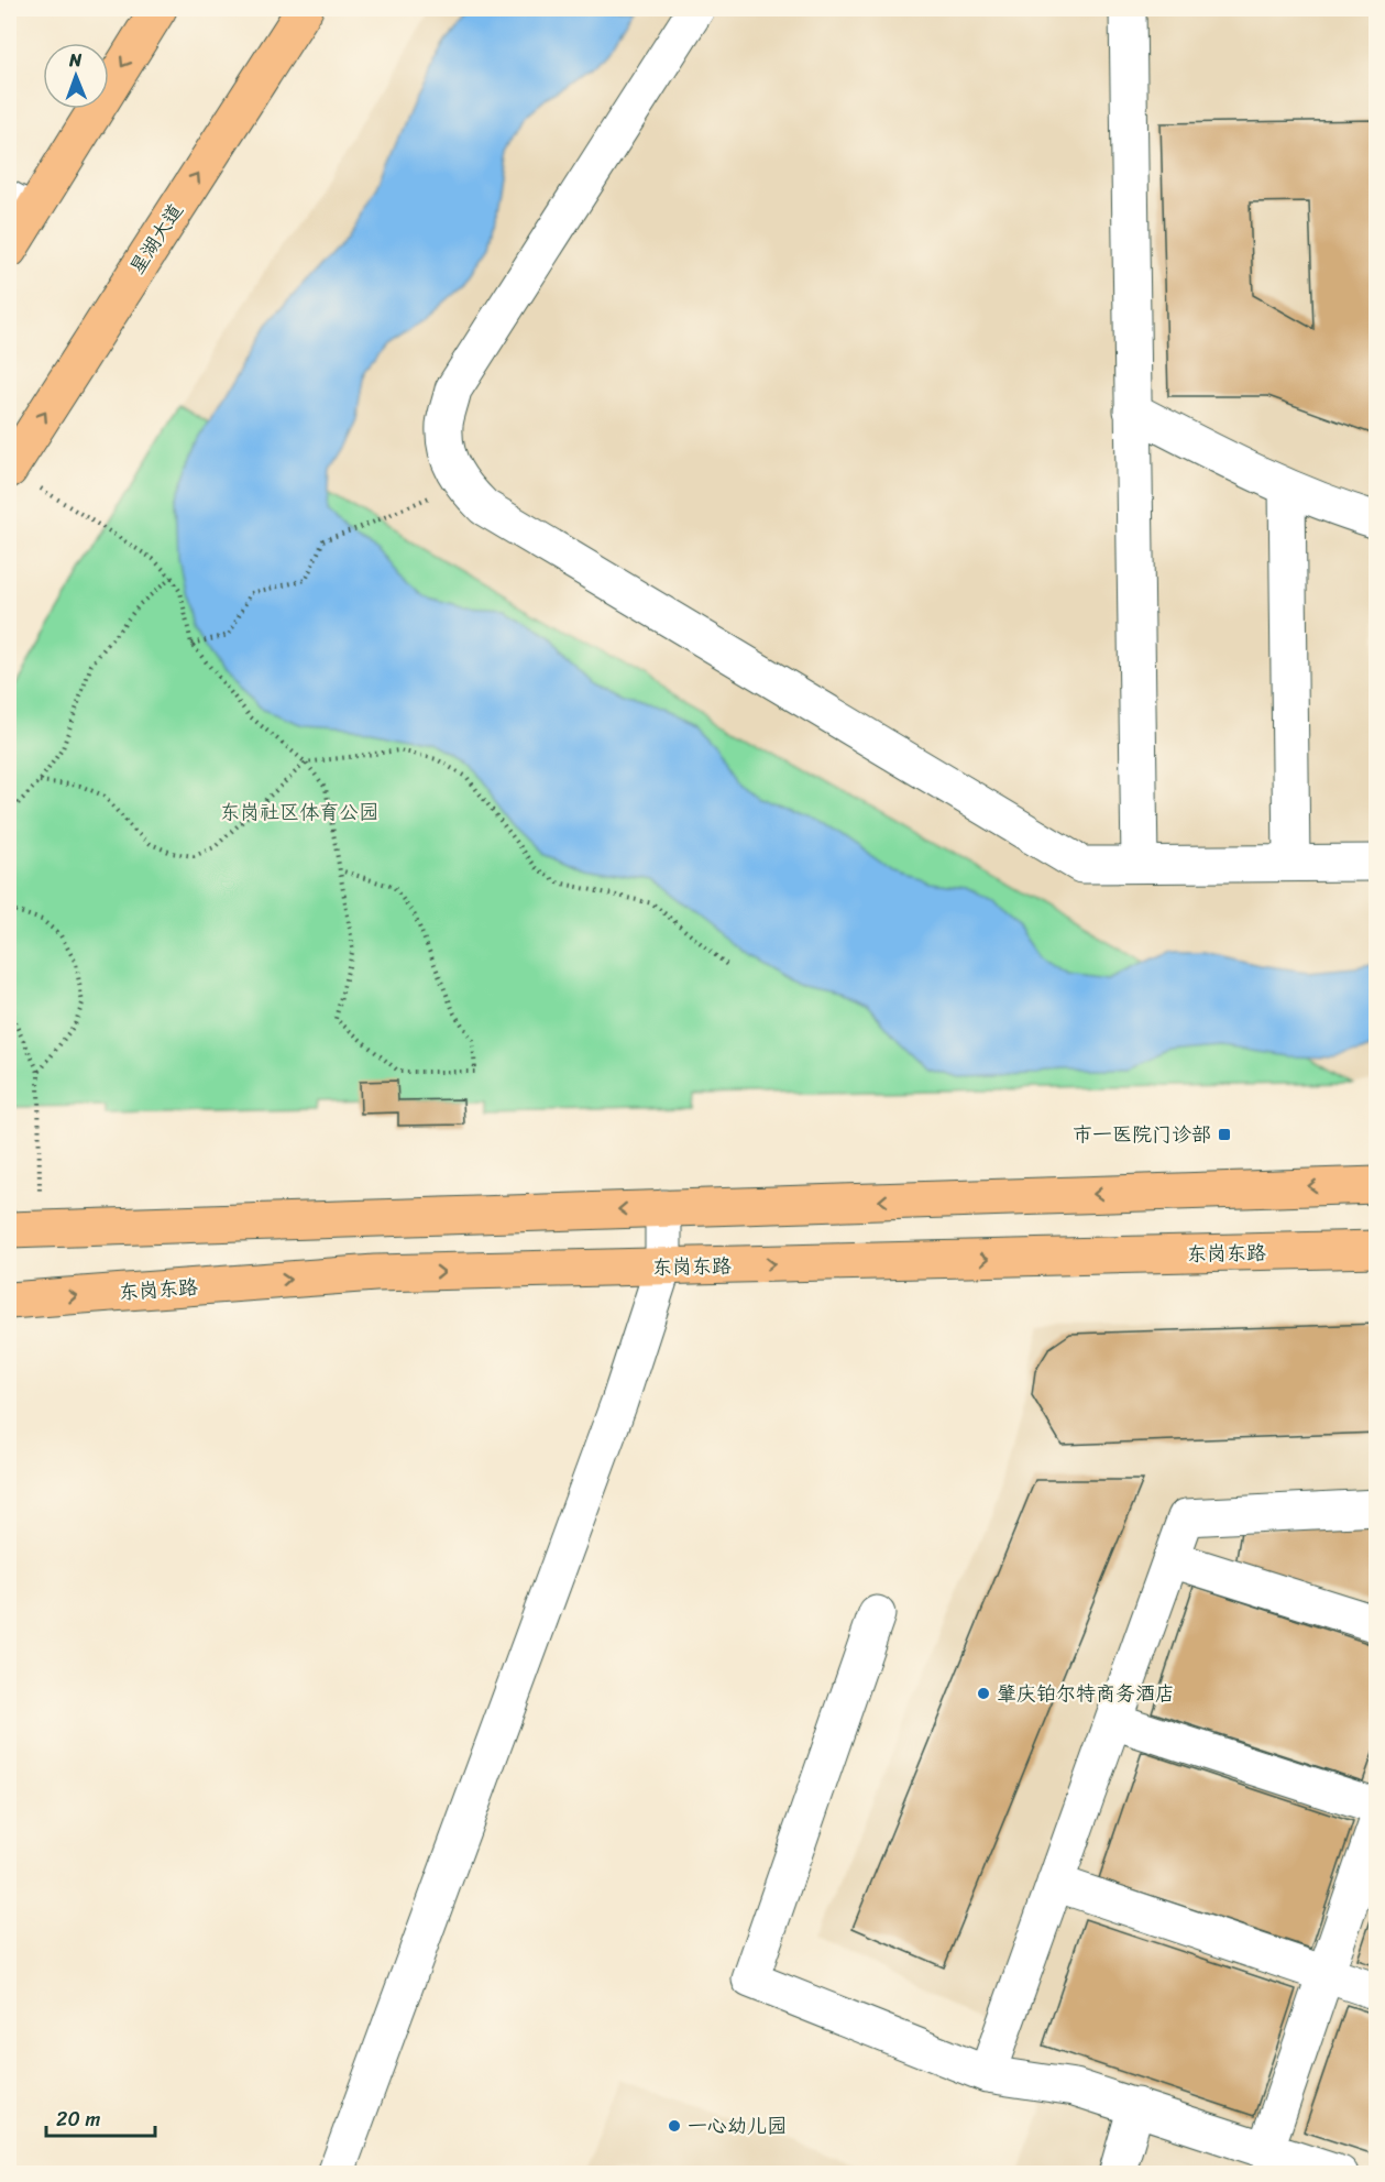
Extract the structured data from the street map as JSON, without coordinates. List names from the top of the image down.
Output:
{
  "streets": {
    "main road": ["星湖大道", "东岗东路"]
  },
  "parks": ["东岗社区体育公园"],
  "places": {
    "transit": ["市一医院门诊部"],
    "other": ["肇庆铂尔特商务酒店", "一心幼儿园"]
  },
  "scale_bar": "20 m",
  "north": "top"
}
